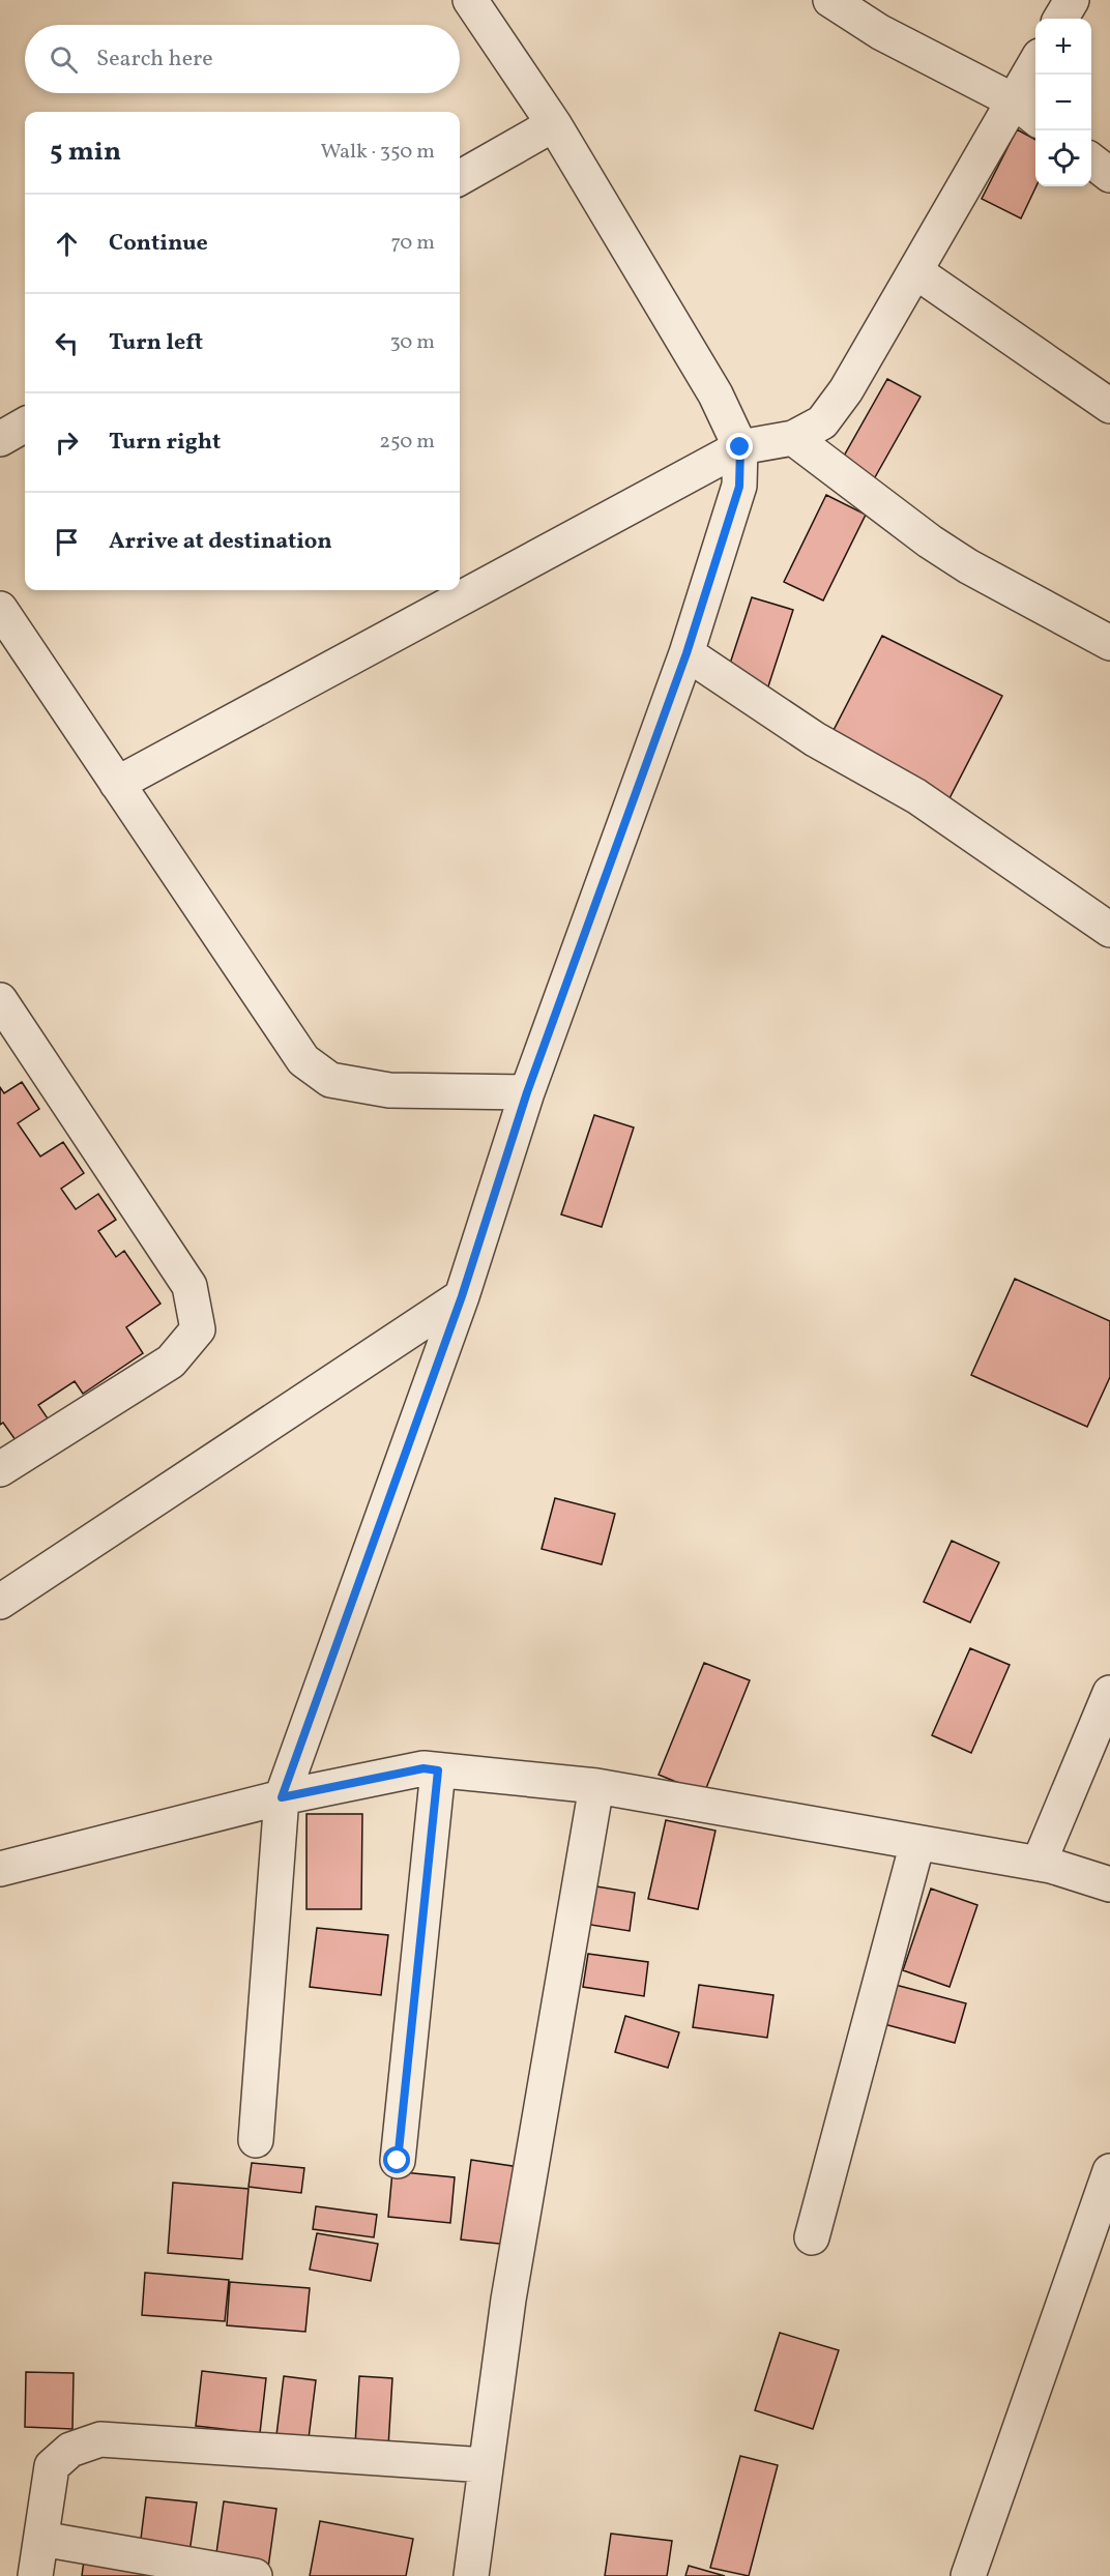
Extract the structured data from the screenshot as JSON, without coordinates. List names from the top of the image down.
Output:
{
  "page": {
    "map_buttons": ["+", "−"],
    "search": "Search here",
    "heading": ["5 min", "Walk · 350 m"],
    "list": [
      ["Continue", "70 m"],
      ["Turn left", "30 m"],
      ["Turn right", "250 m"],
      "Arrive at destination"
    ]
  }
}
